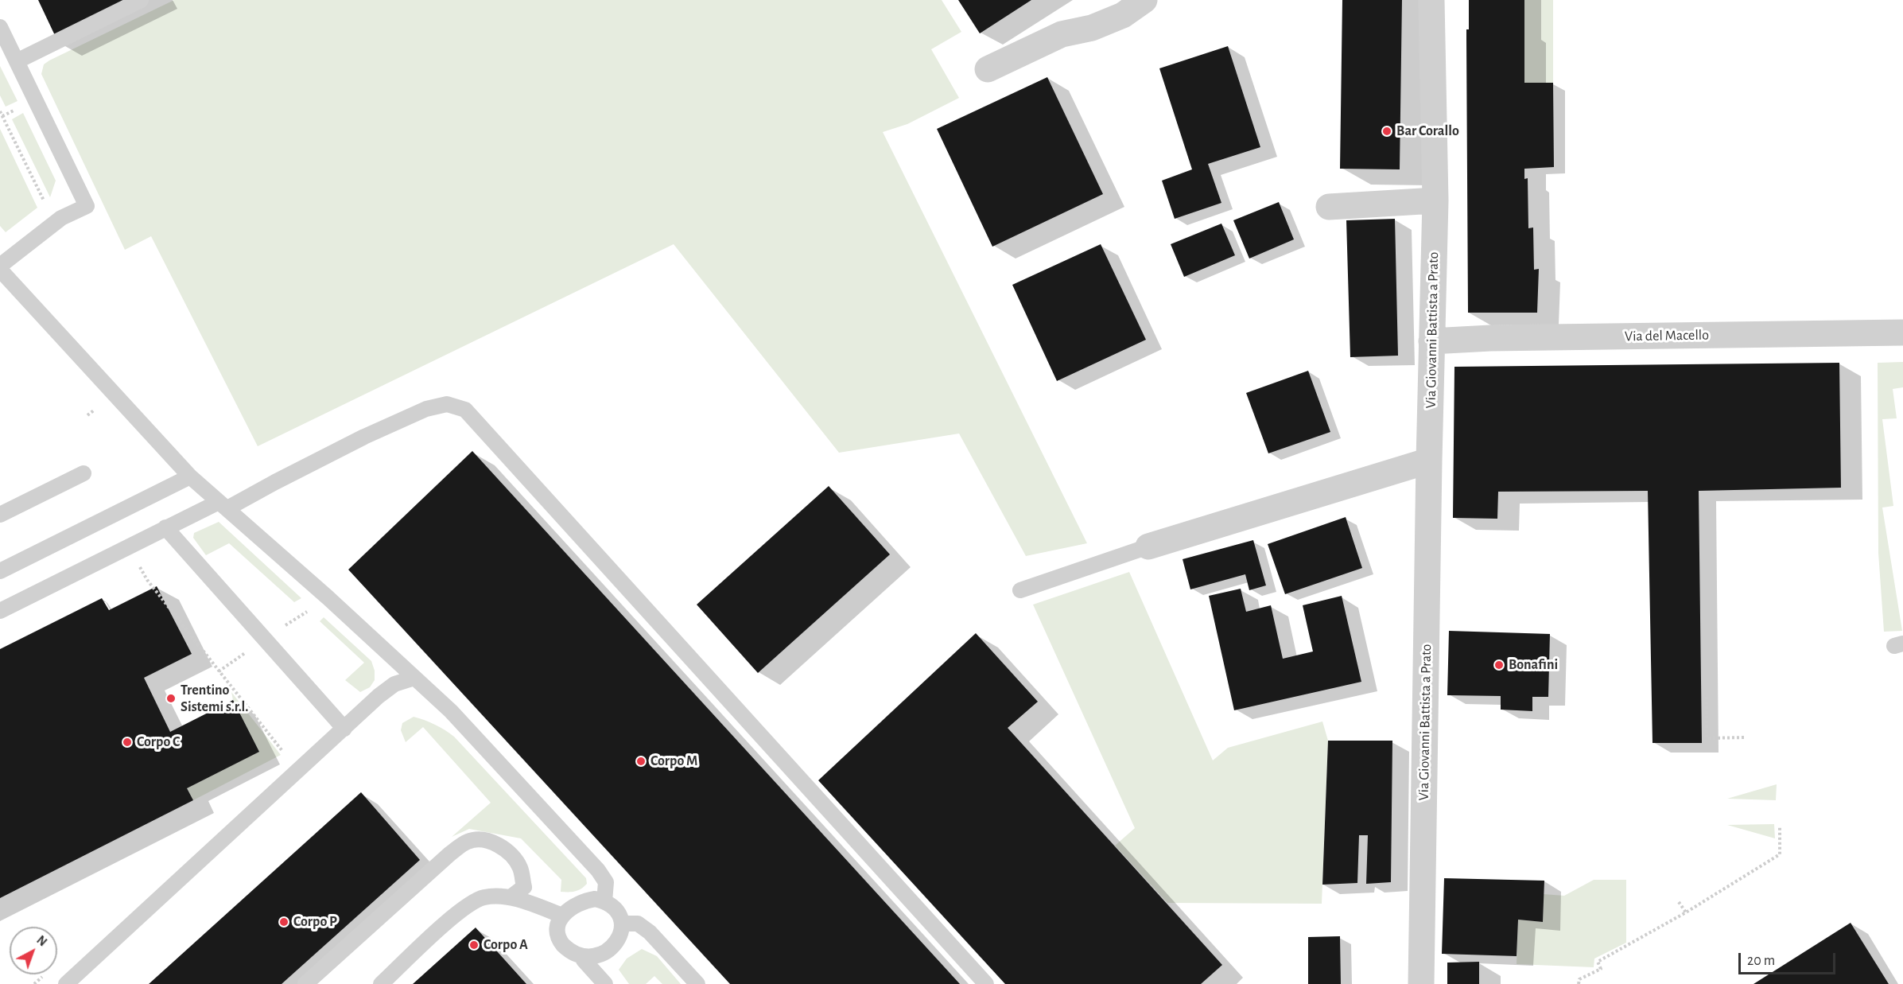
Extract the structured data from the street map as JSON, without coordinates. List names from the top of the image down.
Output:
{
  "streets": {
    "street": ["Via Giovanni Battista a Prato", "Via del Macello"]
  },
  "crossings": [
    ["Via Giovanni Battista a Prato", "Via del Macello"]
  ],
  "places": [
    "Bar Corallo",
    "Bonafini",
    "Trentino Sistemi s.r.l.",
    "Corpo C",
    "Corpo M",
    "Corpo P",
    "Corpo A"
  ],
  "scale_bar": "20 m",
  "north": "top right"
}
